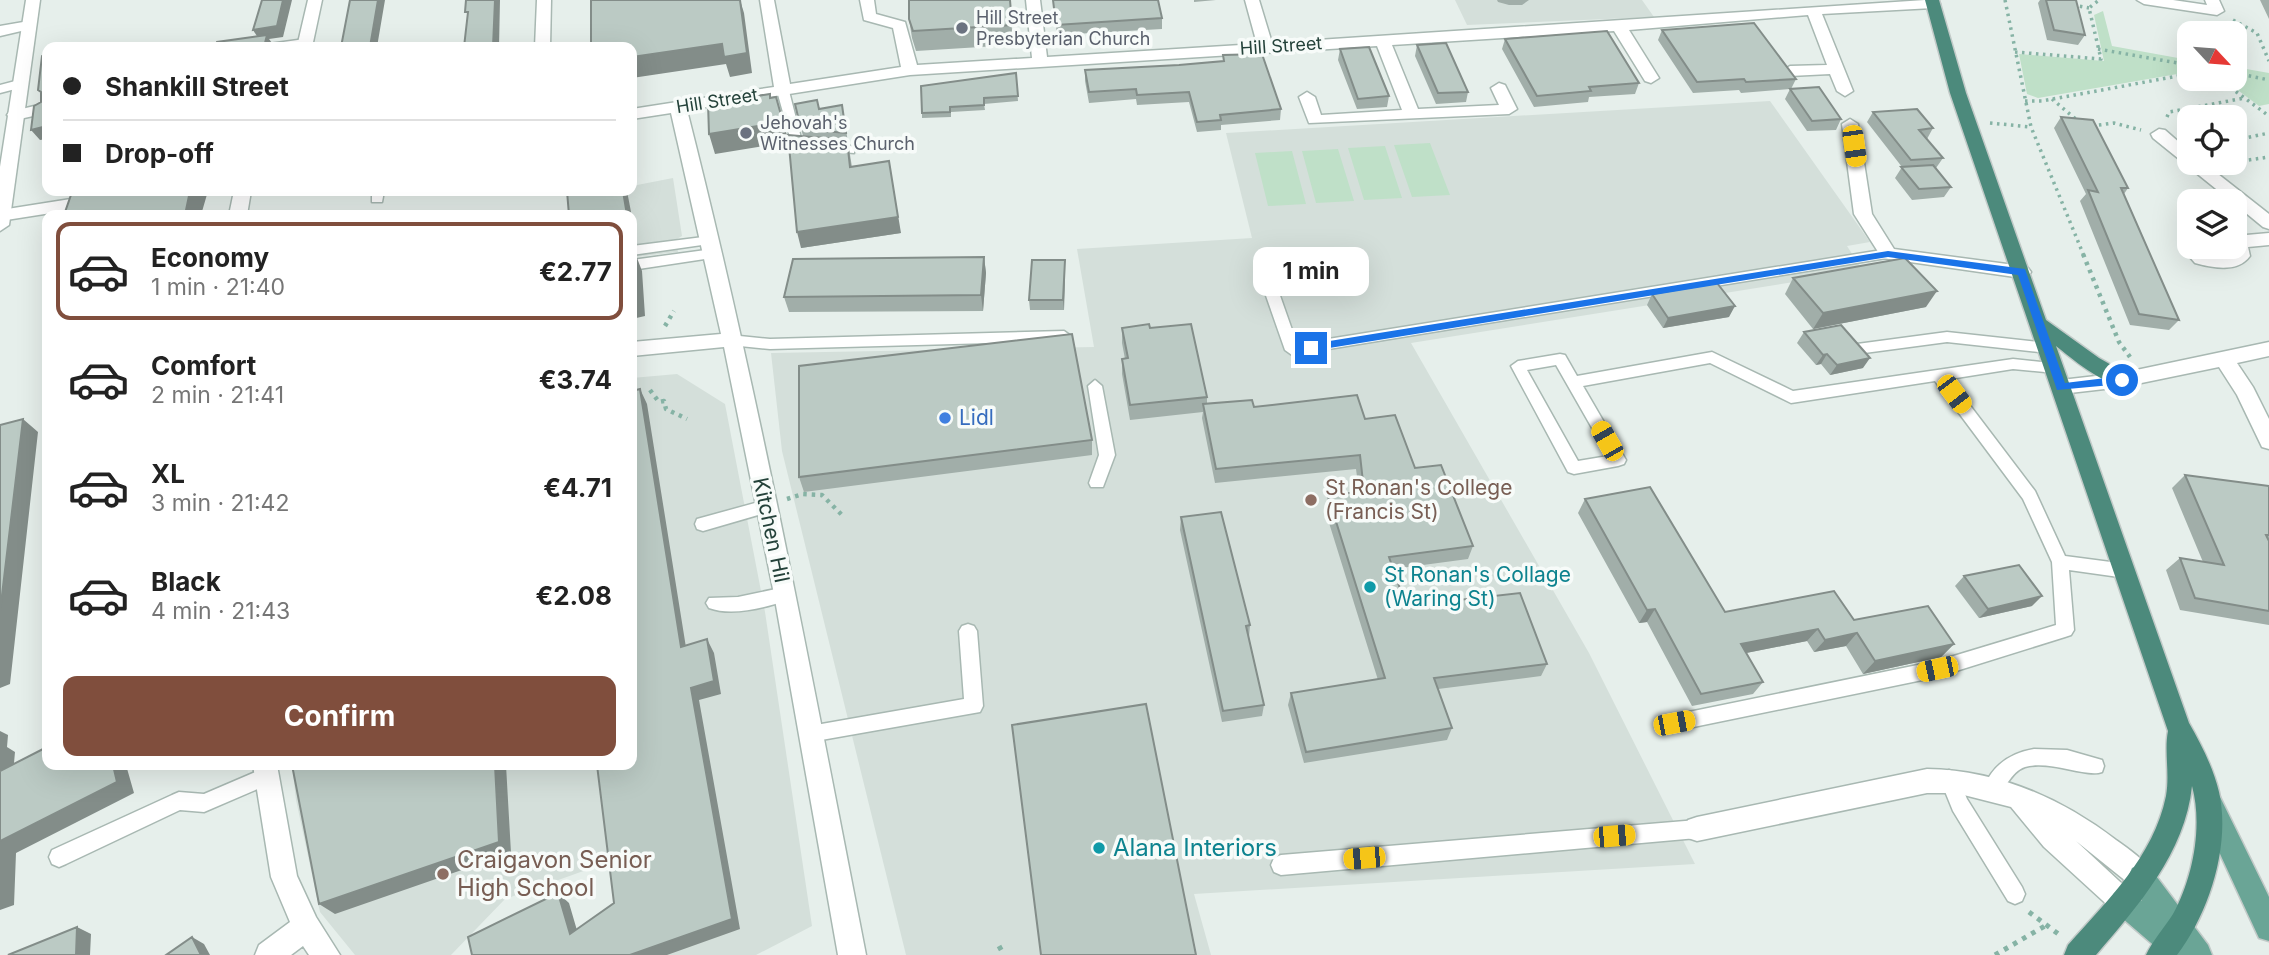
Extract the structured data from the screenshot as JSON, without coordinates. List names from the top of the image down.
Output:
{
  "streets": {
    "street": ["Hill Street", "Kitchen Hil"]
  },
  "crossings": [
    ["Hill Street", "Kitchen Hil"]
  ],
  "places": [
    "Hill Street Presbyterian Church",
    "Jehovah's Witnesses Church",
    "Lidl",
    "St Ronan's College (Francis St)",
    "St Ronan's Collage (Waring St)",
    "Alana Interiors",
    "Craigavon Senior High School"
  ],
  "north": "bottom right",
  "page": {
    "banner": ["Shankill Street", "Drop-off"],
    "list": [
      {
        "name": "Economy",
        "note": "1 min · 21:40",
        "value": "€2.77"
      },
      {
        "name": "Comfort",
        "note": "2 min · 21:41",
        "value": "€3.74"
      },
      {
        "name": "XL",
        "note": "3 min · 21:42",
        "value": "€4.71"
      },
      {
        "name": "Black",
        "note": "4 min · 21:43",
        "value": "€2.08"
      }
    ],
    "bubble": "1 min",
    "buttons": "Confirm"
  }
}
